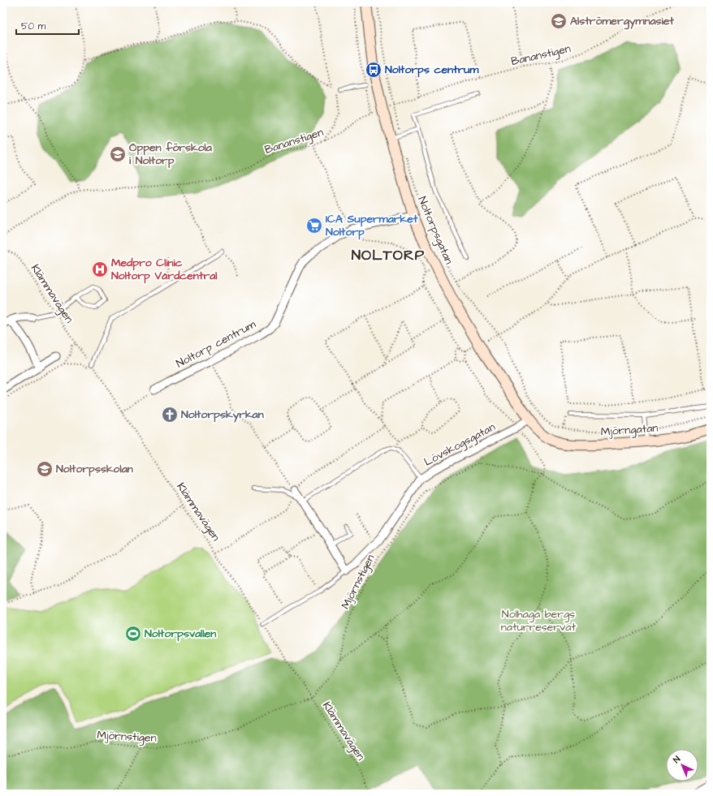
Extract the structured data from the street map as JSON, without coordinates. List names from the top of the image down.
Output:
{
  "streets": {
    "street": [
      "Noltorpsgatan",
      "Noltorp centrum",
      "Mjörngatan",
      "Lövskogsgatan"
    ],
    "path": ["Bananstigen", "Klämmavägen", "Mjörnstigen"]
  },
  "crossings": [
    ["Bananstigen", "Noltorpsgatan"],
    ["Noltorpsgatan", "Noltorp centrum"],
    ["Noltorpsgatan", "Mjörngatan"],
    ["Noltorpsgatan", "Lövskogsgatan"],
    ["Klämmavägen", "Mjörnstigen"]
  ],
  "districts": ["NOLTORP"],
  "parks": ["Nolhaga bergs naturreservat"],
  "places": {
    "school or university": ["Alströmergymnasiet", "Öppen förskola i Noltorp", "Noltorpsskolan"],
    "bus stop": ["Noltorps centrum"],
    "supermarket": ["ICA Supermarket Noltorp"],
    "hospital": ["Medpro Clinic Noltorp Vårdcentral"],
    "church": ["Noltorpskyrkan"],
    "sports": ["Noltorpsvallen"]
  },
  "scale_bar": "50 m",
  "north": "top left"
}
